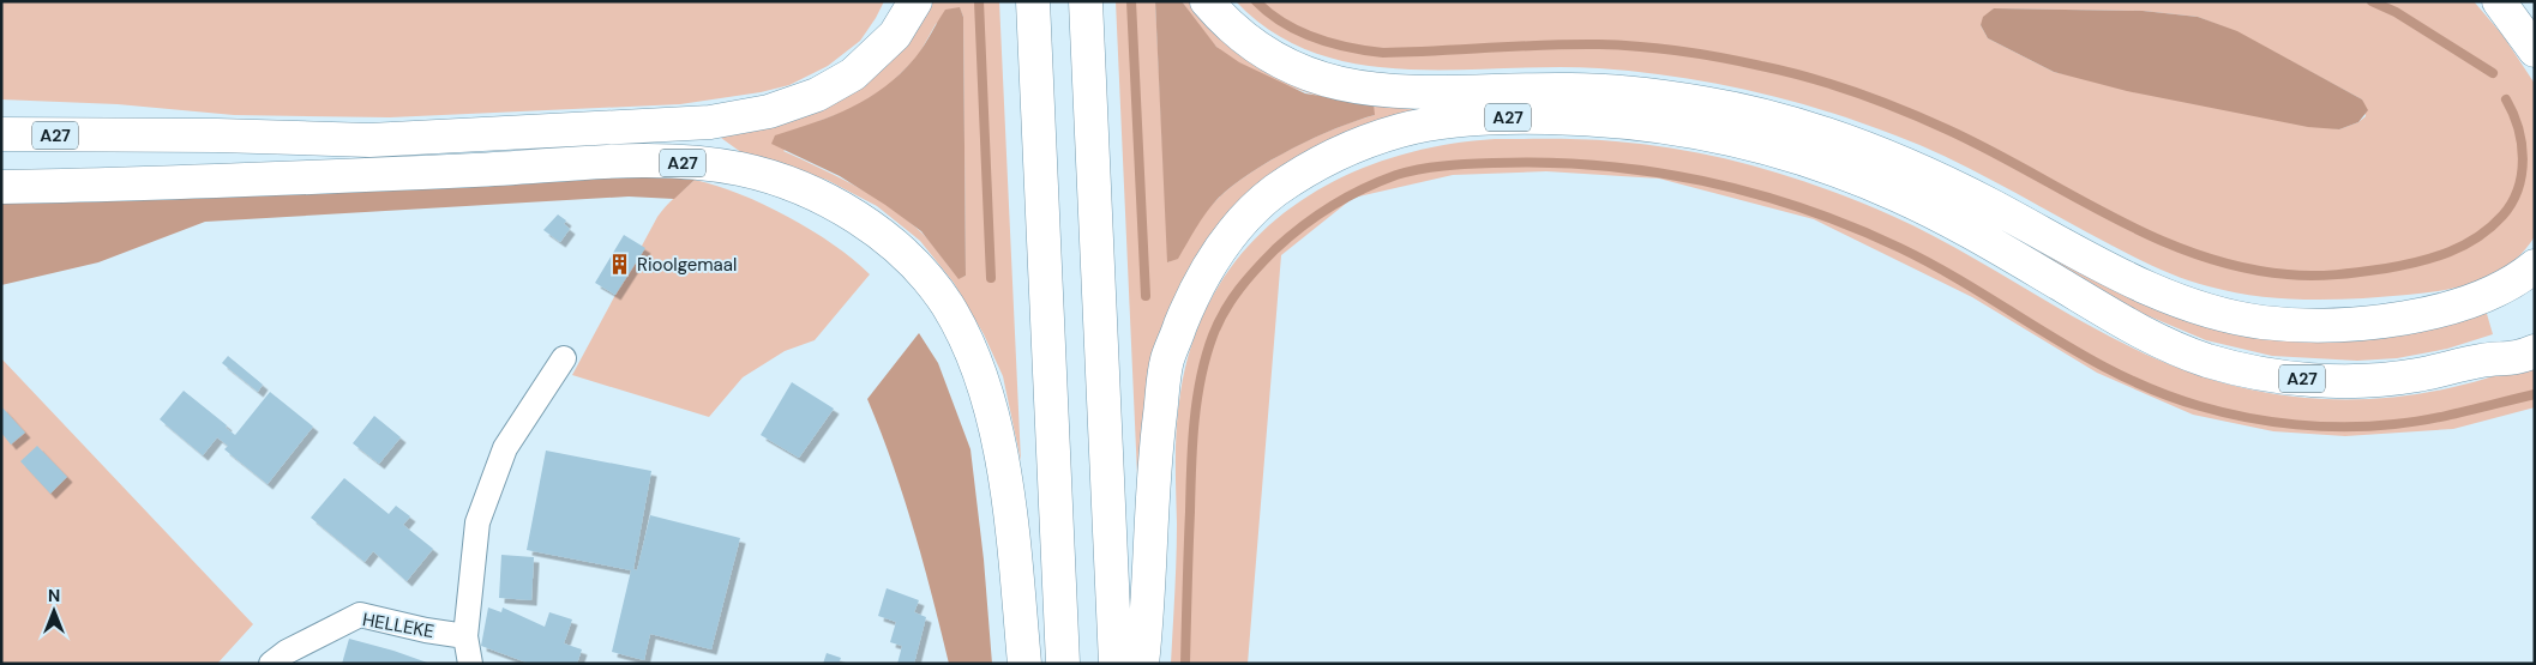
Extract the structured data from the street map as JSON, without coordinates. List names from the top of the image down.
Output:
{
  "streets": {
    "main road": ["A27"],
    "street": ["HELLEKE"]
  },
  "places": {
    "building": ["Rioolgemaal"]
  },
  "north": "top"
}
